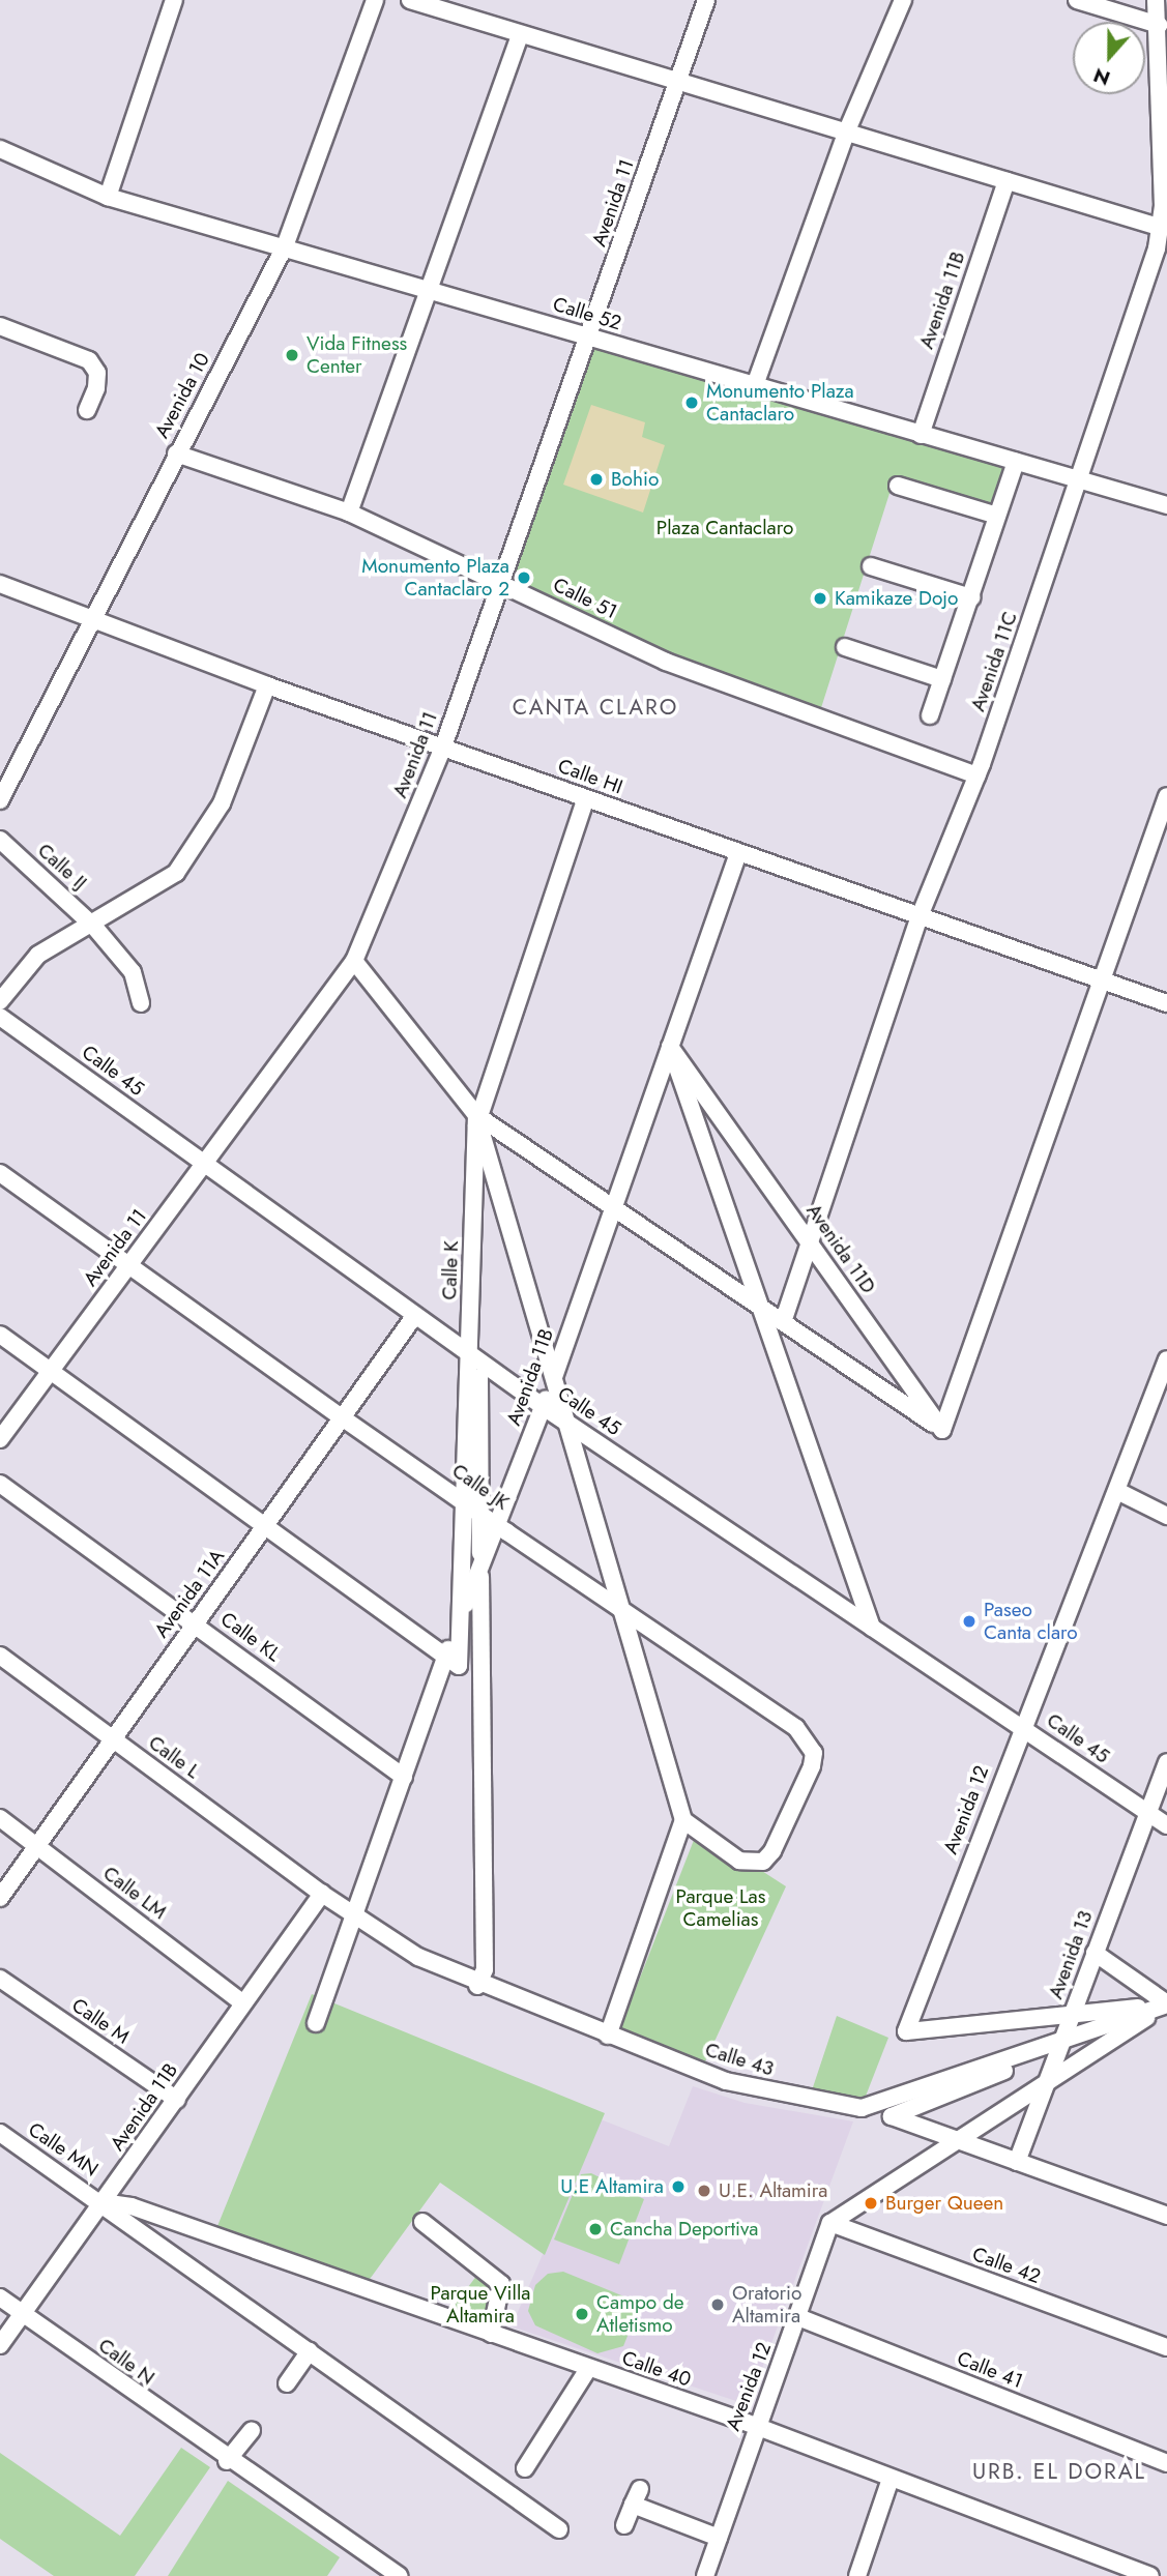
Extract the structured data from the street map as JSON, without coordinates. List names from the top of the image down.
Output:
{
  "streets": {
    "street": [
      "Avenida 11",
      "Avenida 11B",
      "Calle 52",
      "Avenida 10",
      "Calle 51",
      "Avenida 11C",
      "Calle HI",
      "Calle IJ",
      "Calle 45",
      "Avenida 11D",
      "Calle K",
      "Calle JK",
      "Avenida 11A",
      "Calle KL",
      "Calle L",
      "Avenida 12",
      "Calle LM",
      "Avenida 13",
      "Calle M",
      "Calle 43",
      "Calle MN",
      "Calle 42",
      "Calle N",
      "Calle 40",
      "Calle 41"
    ]
  },
  "crossings": [
    ["Avenida 11", "Calle 52"],
    ["Avenida 11", "Calle 51"],
    ["Avenida 11", "Calle HI"],
    ["Avenida 11", "Calle 45"],
    ["Avenida 11", "Calle JK"],
    ["Avenida 11B", "Calle 52"],
    ["Avenida 11B", "Calle HI"],
    ["Avenida 11B", "Calle 45"],
    ["Avenida 11B", "Avenida 11D"],
    ["Avenida 11B", "Calle K"],
    ["Avenida 11B", "Calle JK"],
    ["Avenida 11B", "Calle KL"],
    ["Avenida 11B", "Calle L"],
    ["Avenida 11B", "Calle LM"],
    ["Avenida 11B", "Calle M"],
    ["Avenida 11B", "Calle 43"],
    ["Avenida 11B", "Calle MN"],
    ["Avenida 11B", "Calle N"],
    ["Avenida 11B", "Calle 40"],
    ["Calle 52", "Avenida 10"],
    ["Calle 52", "Avenida 11C"],
    ["Avenida 10", "Calle 51"],
    ["Avenida 10", "Calle HI"],
    ["Calle 51", "Avenida 11C"],
    ["Avenida 11C", "Calle HI"],
    ["Calle 45", "Avenida 11A"],
    ["Calle 45", "Avenida 12"],
    ["Calle 45", "Avenida 13"],
    ["Calle JK", "Avenida 11A"],
    ["Avenida 11A", "Calle KL"],
    ["Avenida 11A", "Calle L"],
    ["Avenida 11A", "Calle LM"],
    ["Calle L", "Calle 43"],
    ["Avenida 12", "Calle 43"],
    ["Avenida 12", "Calle 42"],
    ["Avenida 12", "Calle 40"],
    ["Avenida 12", "Calle 41"],
    ["Calle MN", "Calle 40"]
  ],
  "districts": ["CANTA CLARO", "URB. EL DORAL"],
  "parks": ["Plaza Cantaclaro", "Parque Las Camelias", "Parque Villa Altamira"],
  "places": [
    "Vida Fitness Center",
    "Monumento Plaza Cantaclaro",
    "Bohio",
    "Monumento Plaza Cantaclaro 2",
    "Kamikaze Dojo",
    "Paseo Canta claro",
    "U.E Altamira",
    "U.E. Altamira",
    "Burger Queen",
    "Cancha Deportiva",
    "Oratorio Altamira",
    "Campo de Atletismo"
  ],
  "north": "bottom"
}
